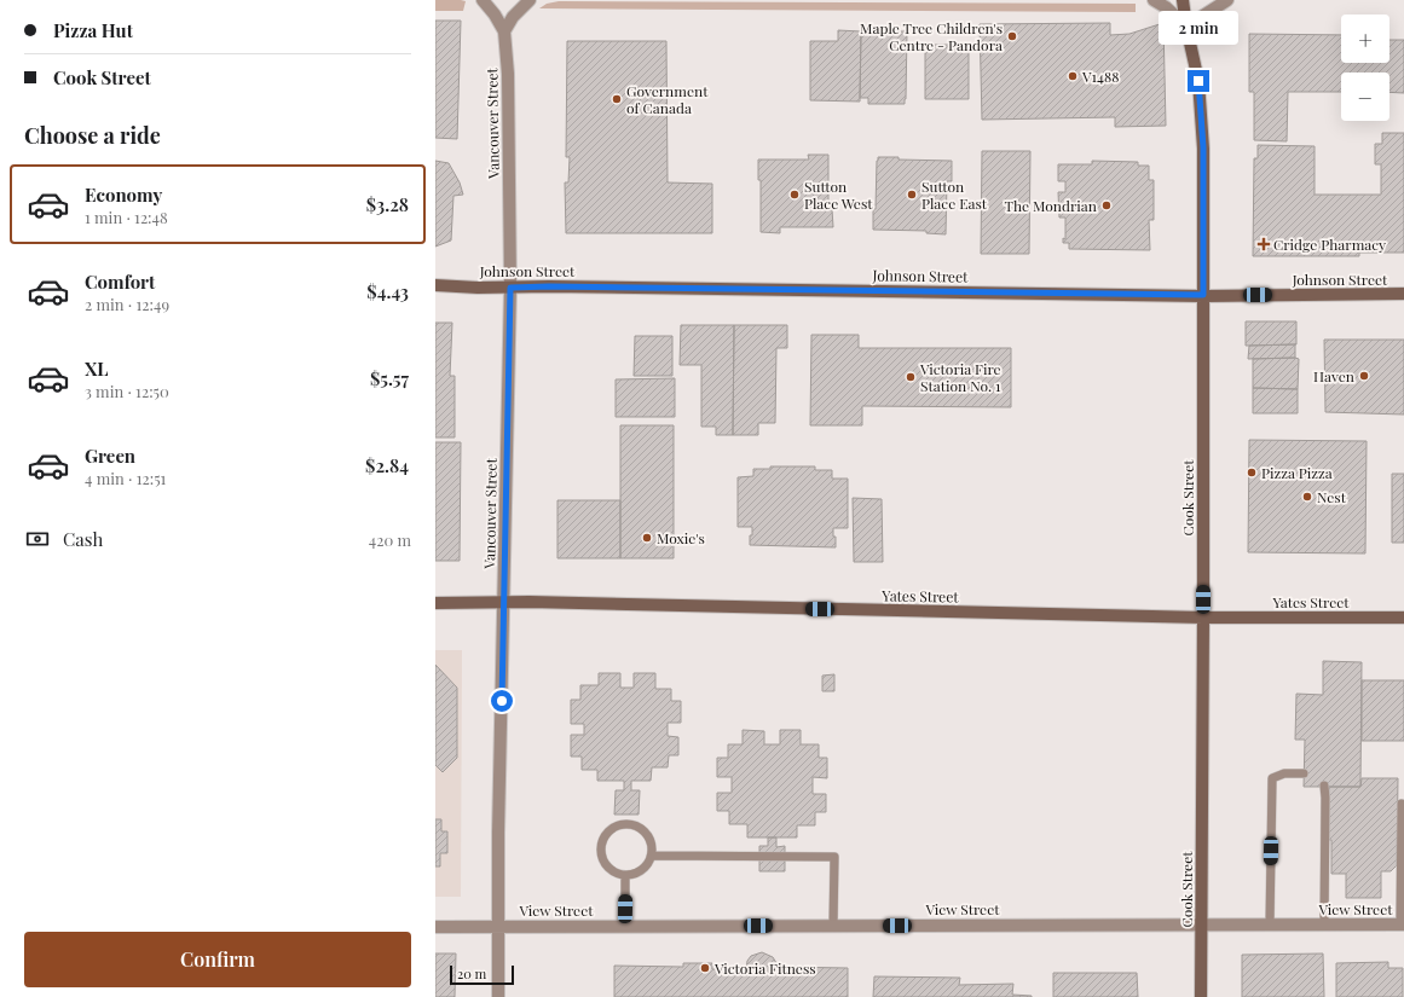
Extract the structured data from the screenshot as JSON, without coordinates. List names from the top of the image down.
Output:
{
  "streets": {
    "main road": ["Johnson Street", "Cook Street", "Yates Street"],
    "street": ["Vancouver Street", "View Street"]
  },
  "crossings": [
    ["Vancouver Street", "Johnson Street"],
    ["Vancouver Street", "Yates Street"],
    ["Vancouver Street", "View Street"],
    ["Johnson Street", "Cook Street"],
    ["Cook Street", "Yates Street"],
    ["Cook Street", "View Street"]
  ],
  "places": {
    "other": [
      "Maple Tree Children's Centre - Pandora",
      "V1488",
      "Government of Canada",
      "Sutton Place West",
      "Sutton Place East",
      "The Mondrian",
      "Haven",
      "Victoria Fire Station No. 1",
      "Pizza Pizza",
      "Nest",
      "Moxie's",
      "Victoria Fitness"
    ],
    "health": ["Cridge Pharmacy"]
  },
  "scale_bar": "20 m",
  "page": {
    "banner": ["Pizza Hut", "Cook Street"],
    "bubble": "2 min",
    "map_buttons": ["+", "−"],
    "heading": "Choose a ride",
    "list": [
      {
        "name": "Economy",
        "note": "1 min · 12:48",
        "value": "$3.28"
      },
      {
        "name": "Comfort",
        "note": "2 min · 12:49",
        "value": "$4.43"
      },
      {
        "name": "XL",
        "note": "3 min · 12:50",
        "value": "$5.57"
      },
      {
        "name": "Green",
        "note": "4 min · 12:51",
        "value": "$2.84"
      }
    ],
    "pay": ["Cash", "420 m"],
    "buttons": "Confirm",
    "scale": "20 m"
  }
}
